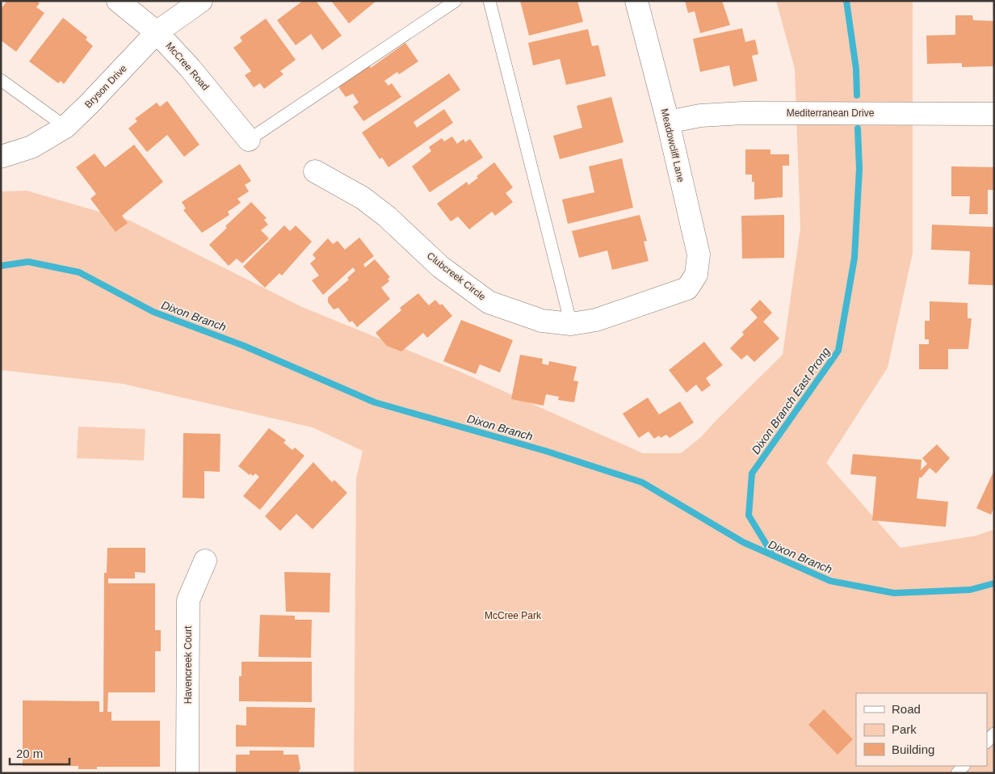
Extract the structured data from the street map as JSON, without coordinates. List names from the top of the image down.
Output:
{
  "streets": {
    "street": [
      "McCree Road",
      "Bryson Drive",
      "Mediterranean Drive",
      "Meadowcliff Lane",
      "Clubcreek Circle",
      "Havencreek Court"
    ]
  },
  "crossings": [
    ["McCree Road", "Bryson Drive"],
    ["Mediterranean Drive", "Meadowcliff Lane"],
    ["Meadowcliff Lane", "Clubcreek Circle"]
  ],
  "water": ["Dixon Branch", "Dixon Branch East Prong"],
  "parks": ["McCree Park"],
  "legend": ["Road", "Park", "Building"],
  "scale_bar": "20 m"
}
